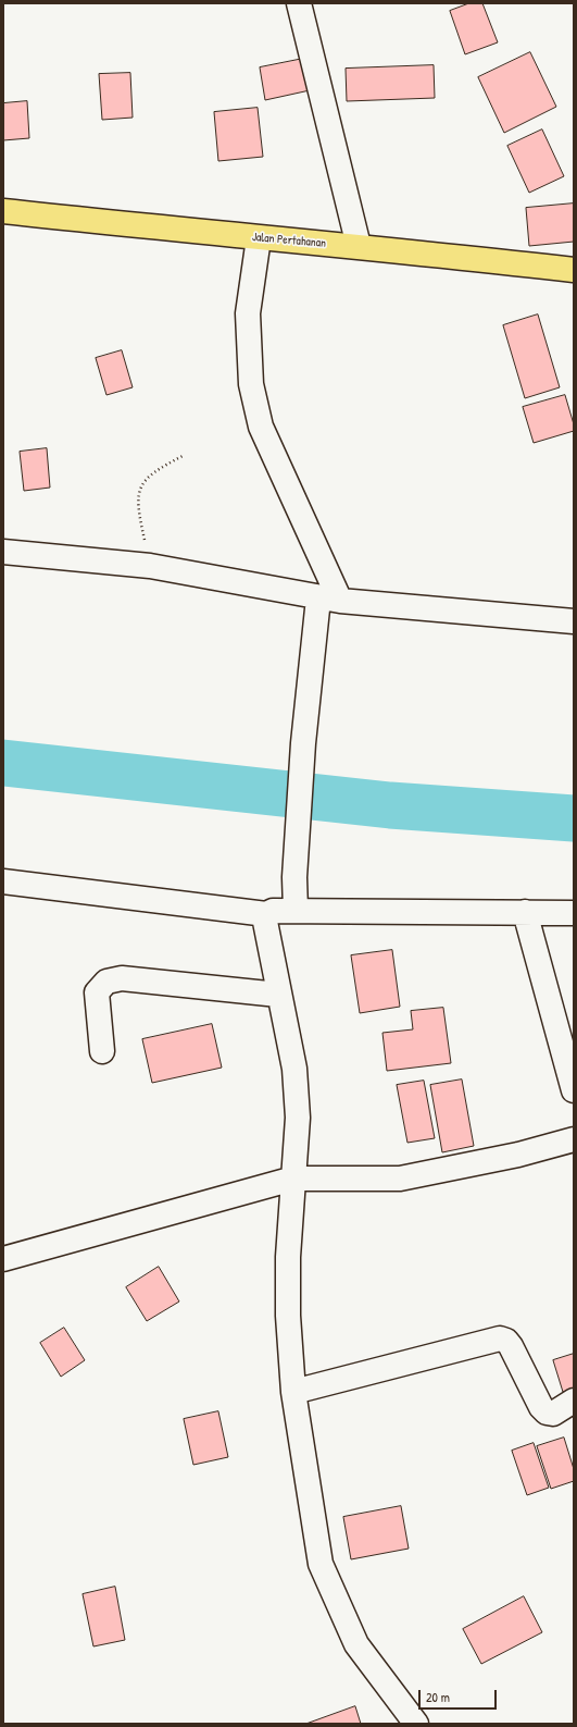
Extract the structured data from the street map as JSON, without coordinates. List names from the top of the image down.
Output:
{
  "streets": {
    "highway": ["Jalan Pertahanan"]
  },
  "scale_bar": "20 m"
}
